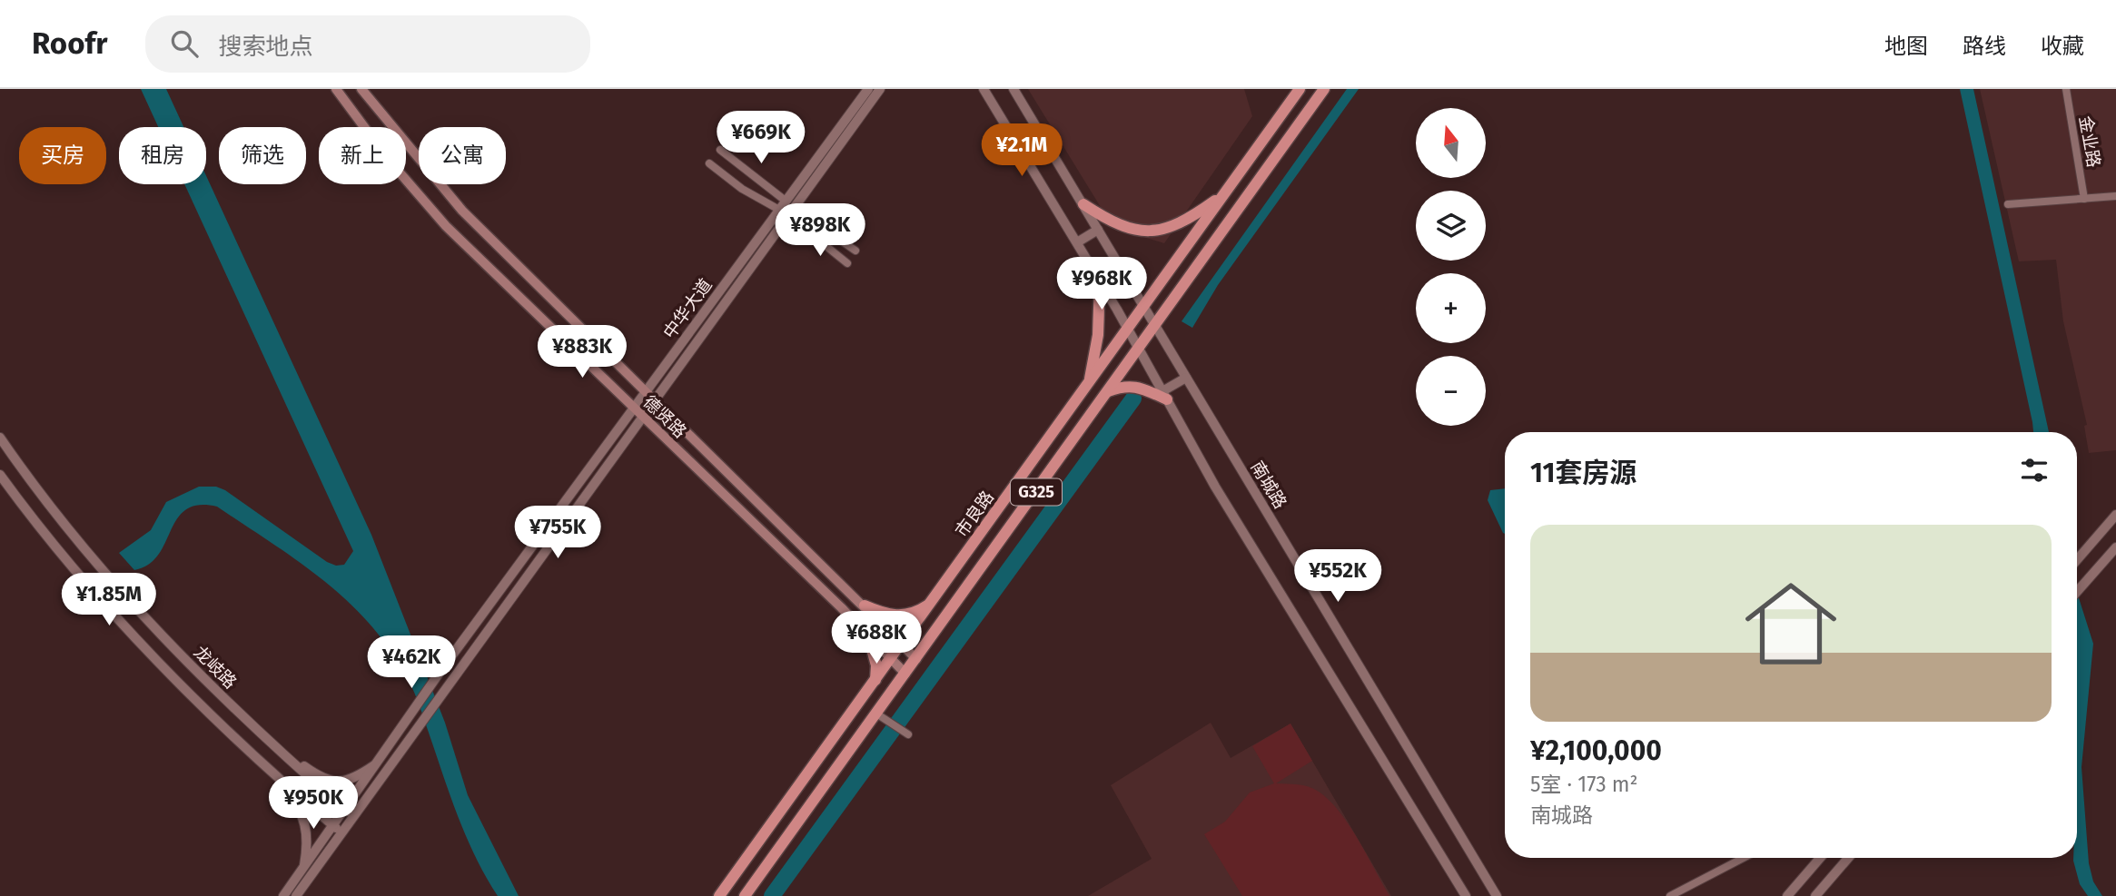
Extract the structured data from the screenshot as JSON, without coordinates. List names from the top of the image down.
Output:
{
  "streets": {
    "highway": ["G325", "市良路"],
    "main road": ["德贤路"],
    "street": [
      "金业路",
      "中华大道",
      "南城路",
      "龙岐路"
    ]
  },
  "crossings": [
    ["中华大道", "德贤路"],
    ["德贤路", "G325"],
    ["德贤路", "市良路"],
    ["南城路", "G325"],
    ["南城路", "市良路"]
  ],
  "north": "top",
  "page": {
    "header": "Roofr",
    "search": "搜索地点",
    "nav": ["地图", "路线", "收藏"],
    "map_buttons": ["+", "−"],
    "price": [
      "¥669K",
      "¥2.1M",
      "¥898K",
      "¥968K",
      "¥883K",
      "¥755K",
      "¥552K",
      "¥1.85M",
      "¥688K",
      "¥462K",
      "¥950K"
    ],
    "chip": [
      "买房",
      "租房",
      "筛选",
      "新上",
      "公寓"
    ],
    "heading": "11套房源",
    "list": [
      {
        "name": "¥2,100,000",
        "note": "5室 · 173 m² · 南城路"
      }
    ]
  }
}
